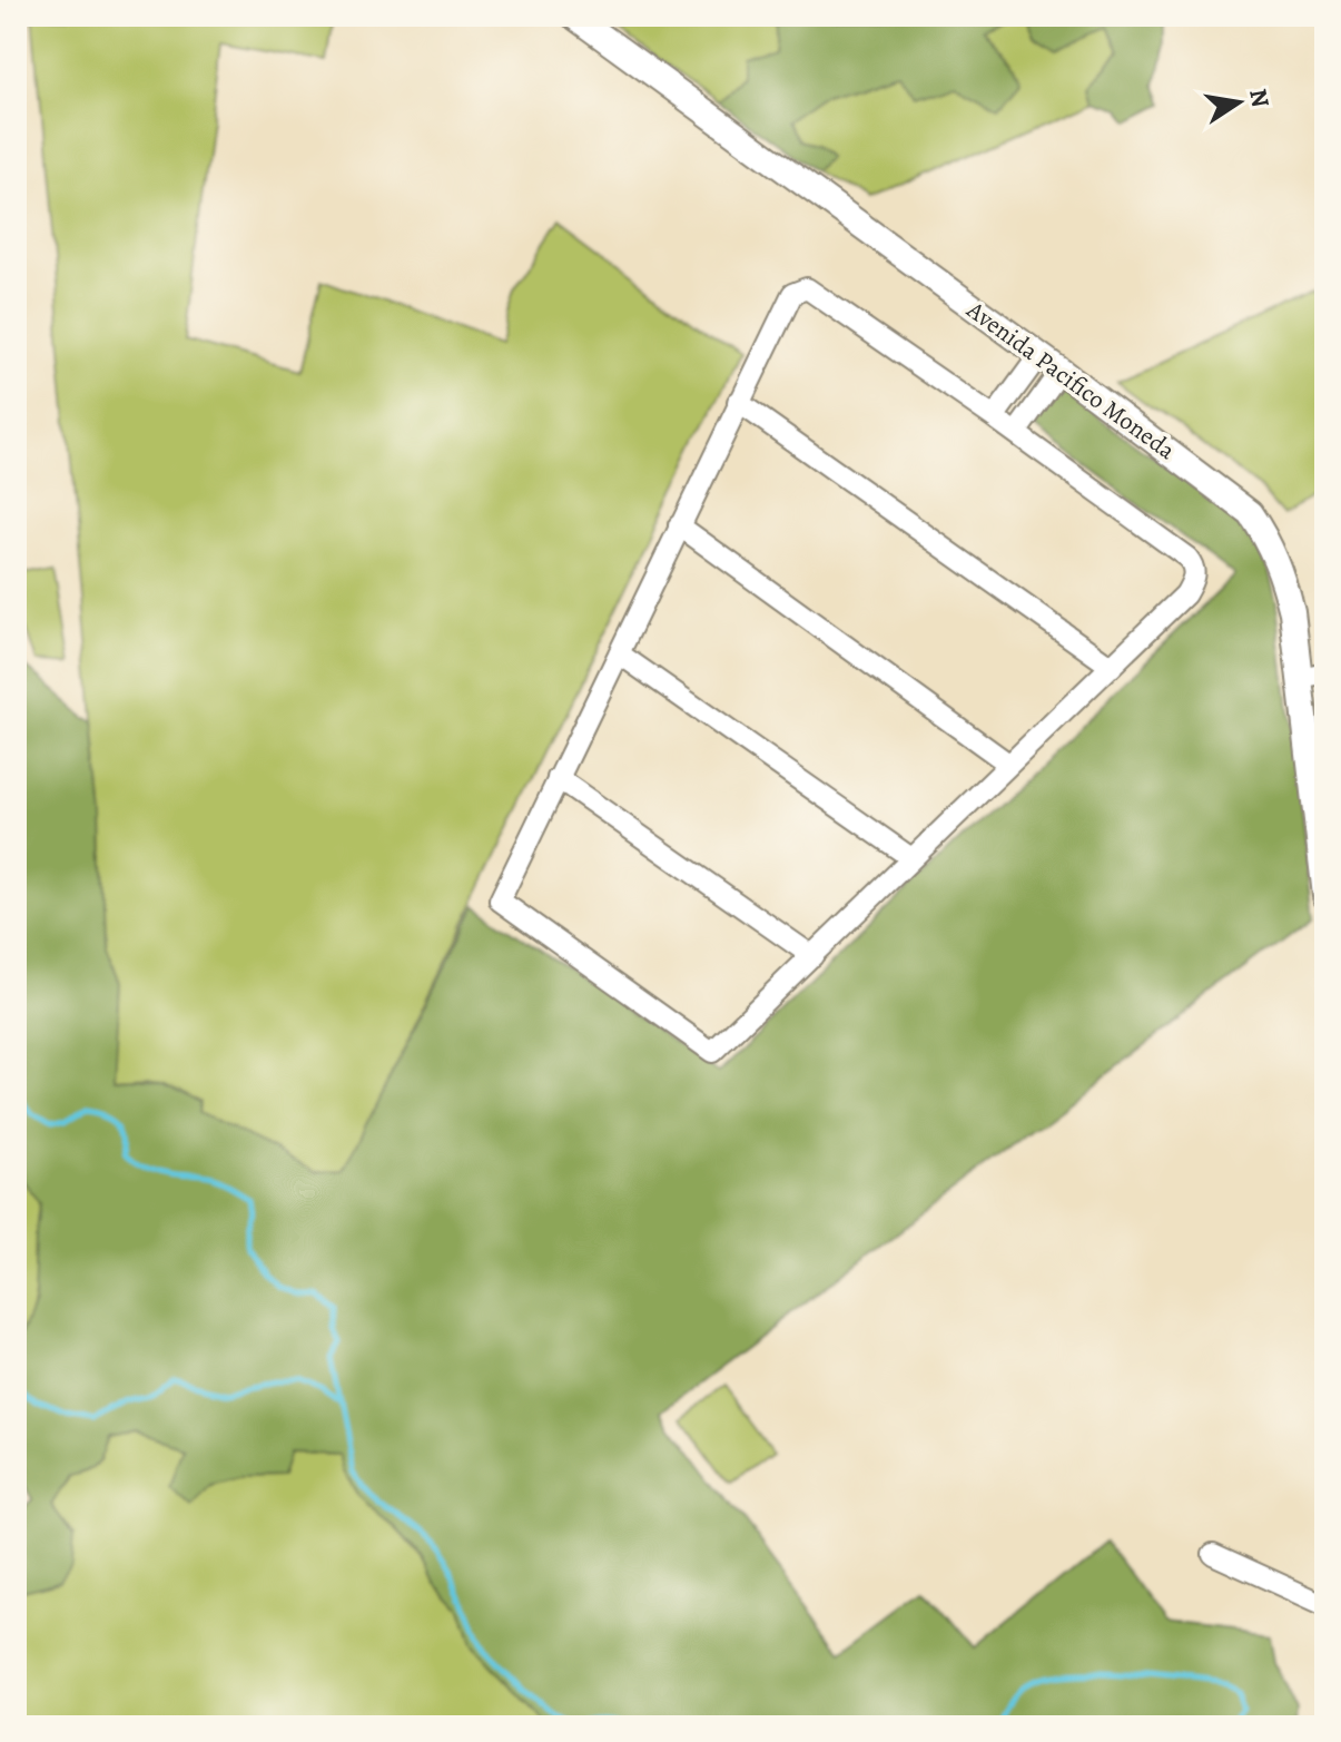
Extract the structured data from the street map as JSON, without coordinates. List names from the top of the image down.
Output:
{
  "streets": {
    "street": ["Avenida Pacifico Moneda"]
  },
  "north": "right"
}
